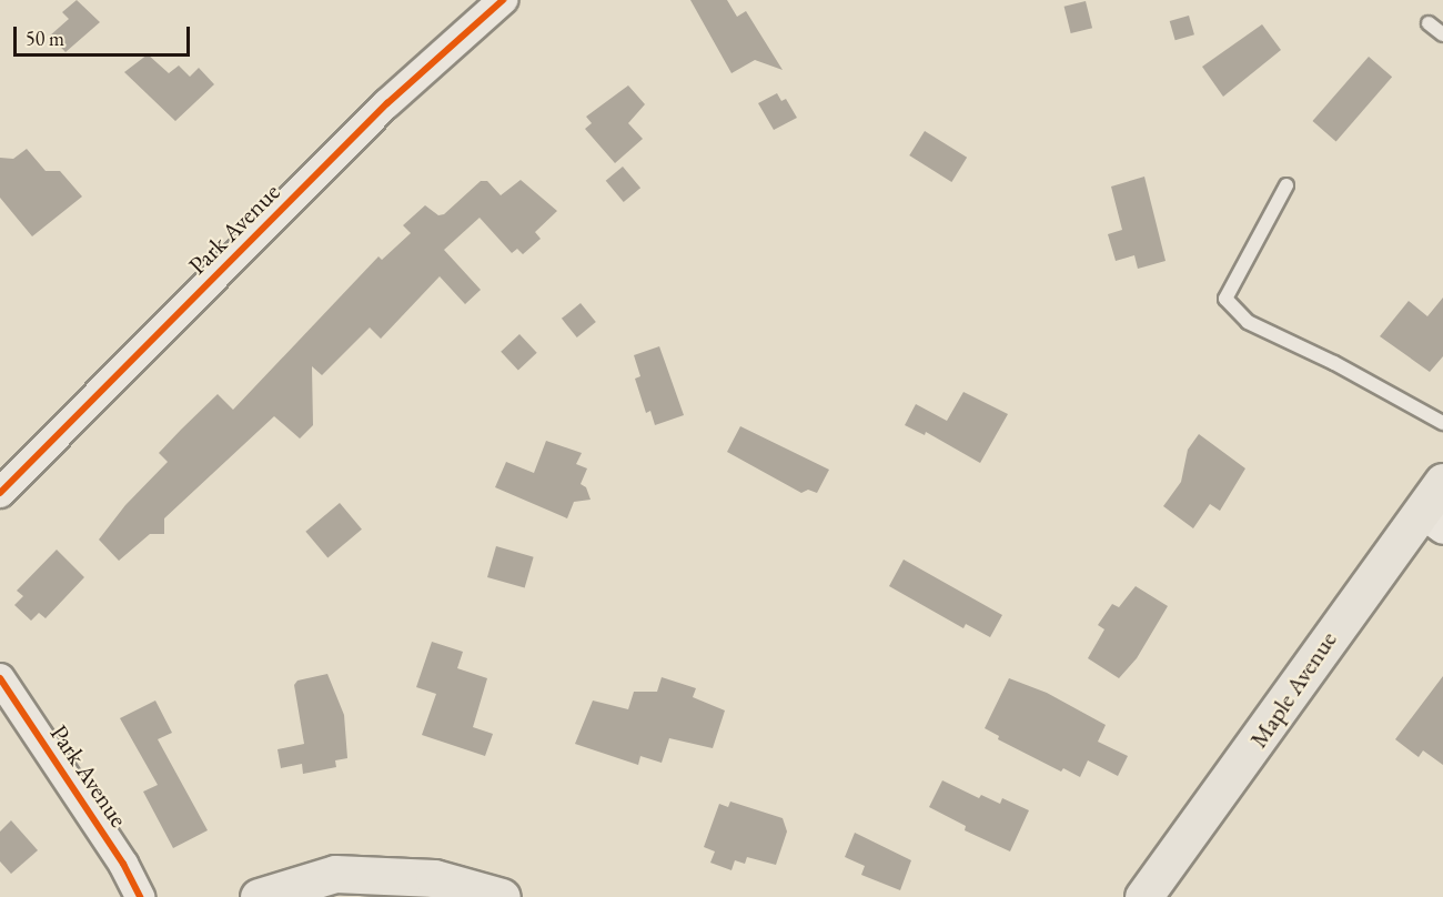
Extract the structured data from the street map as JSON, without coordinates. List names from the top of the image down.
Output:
{
  "streets": {
    "main road": ["Maple Avenue"],
    "street": ["Park Avenue"]
  },
  "scale_bar": "50 m"
}
